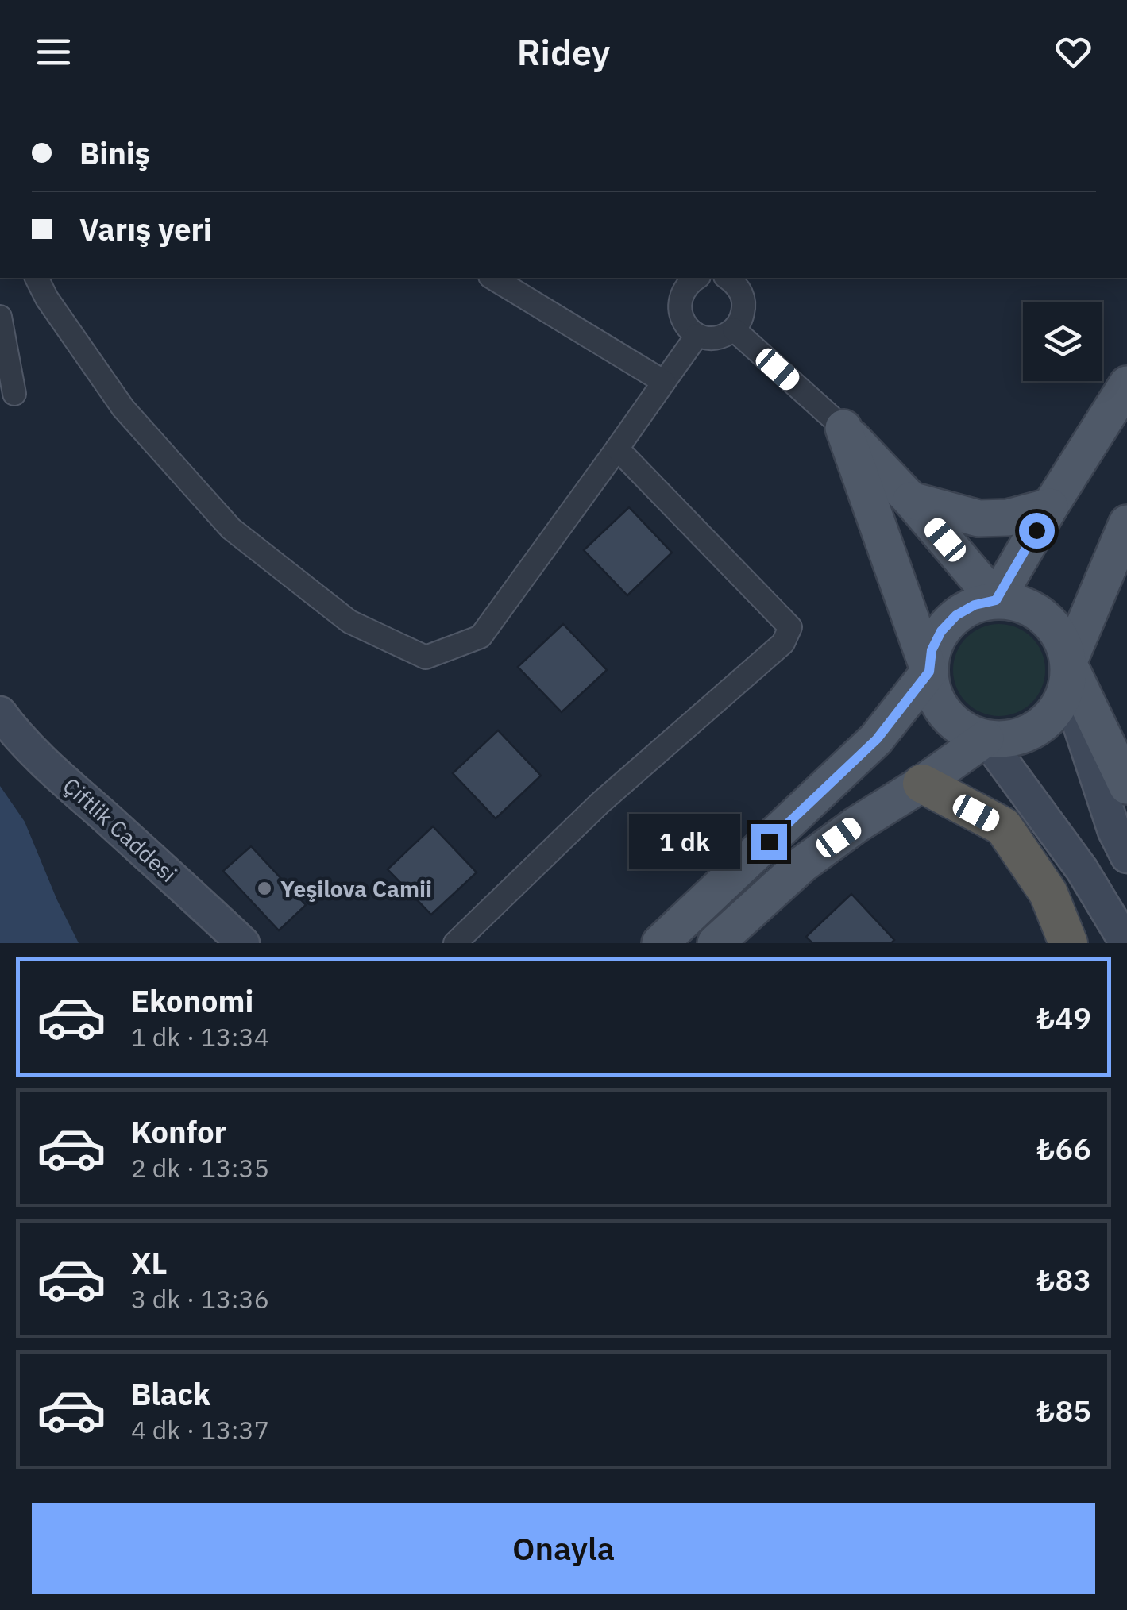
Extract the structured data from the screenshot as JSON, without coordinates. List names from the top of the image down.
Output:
{
  "streets": {
    "main road": ["Çiftlik Caddesi"]
  },
  "places": ["Yeşilova Camii"],
  "page": {
    "header": "Ridey",
    "banner": ["Biniş", "Varış yeri"],
    "bubble": "1 dk",
    "list": [
      {
        "name": "Ekonomi",
        "note": "1 dk · 13:34",
        "value": "₺49"
      },
      {
        "name": "Konfor",
        "note": "2 dk · 13:35",
        "value": "₺66"
      },
      {
        "name": "XL",
        "note": "3 dk · 13:36",
        "value": "₺83"
      },
      {
        "name": "Black",
        "note": "4 dk · 13:37",
        "value": "₺85"
      }
    ],
    "buttons": "Onayla"
  }
}
